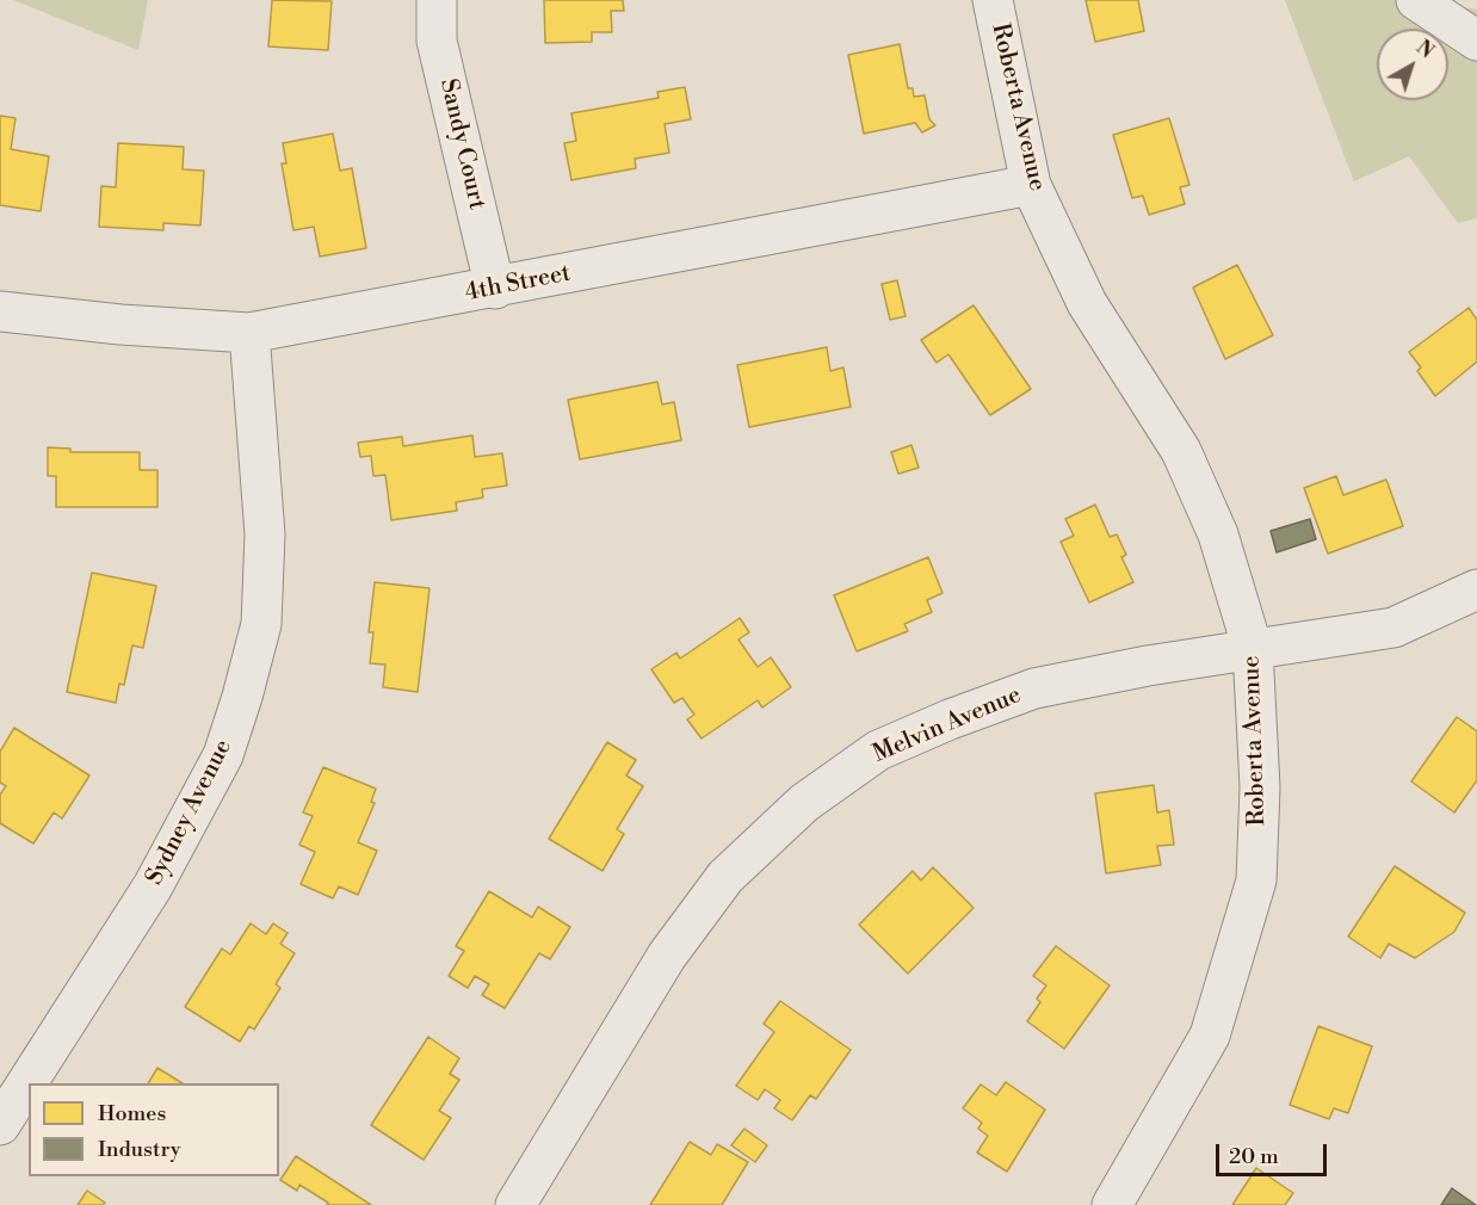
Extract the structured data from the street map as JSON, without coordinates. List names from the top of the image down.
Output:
{
  "streets": {
    "street": [
      "Roberta Avenue",
      "Sandy Court",
      "4th Street",
      "Melvin Avenue",
      "Sydney Avenue"
    ]
  },
  "crossings": [
    ["Roberta Avenue", "4th Street"],
    ["Roberta Avenue", "Melvin Avenue"],
    ["Sandy Court", "4th Street"],
    ["4th Street", "Sydney Avenue"]
  ],
  "legend": ["Homes", "Industry"],
  "scale_bar": "20 m",
  "north": "top right"
}
